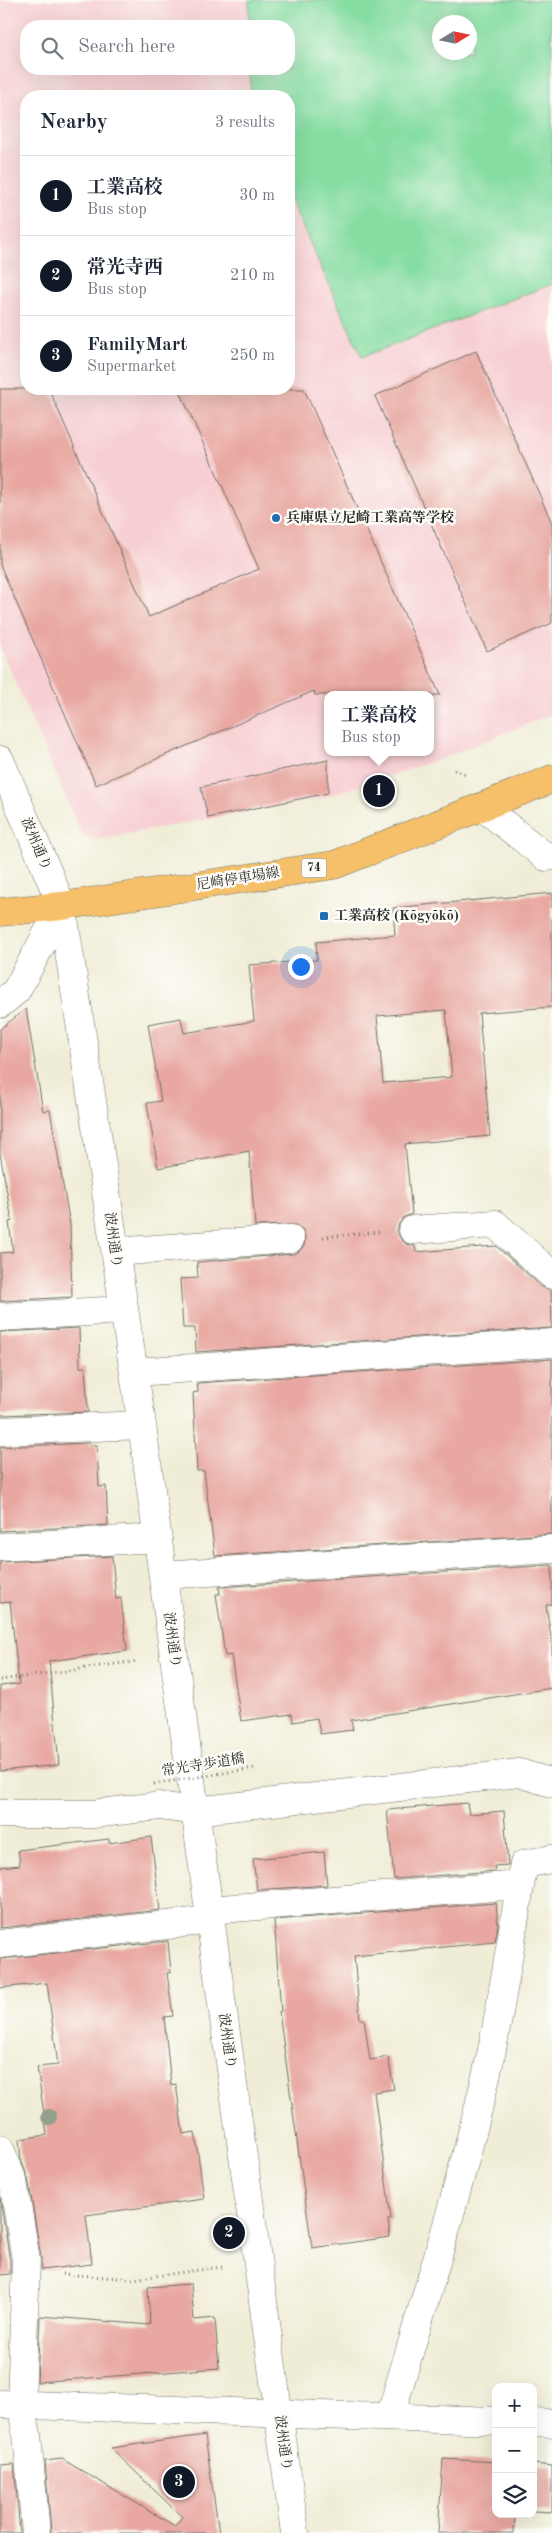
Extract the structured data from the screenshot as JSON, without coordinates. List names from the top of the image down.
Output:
{
  "streets": {
    "main road": ["74", "尼崎停車場線"],
    "street": ["波州通り"],
    "path": ["常光寺歩道橋"]
  },
  "crossings": [
    ["波州通り", "尼崎停車場線"]
  ],
  "places": {
    "other": ["兵庫県立尼崎工業高等学校"],
    "transit": ["工業高校 (Kōgyōkō)"]
  },
  "north": "right",
  "page": {
    "search": "Search here",
    "heading": ["Nearby", "3 results"],
    "list": [
      {
        "mark": "1",
        "name": "工業高校",
        "note": "Bus stop",
        "value": "30 m"
      },
      {
        "mark": "2",
        "name": "常光寺西",
        "note": "Bus stop",
        "value": "210 m"
      },
      {
        "mark": "3",
        "name": "FamilyMart",
        "note": "Supermarket",
        "value": "250 m"
      }
    ],
    "popup": ["工業高校", "Bus stop"],
    "pins": ["1", "2", "3"],
    "map_buttons": ["+", "−"]
  }
}
